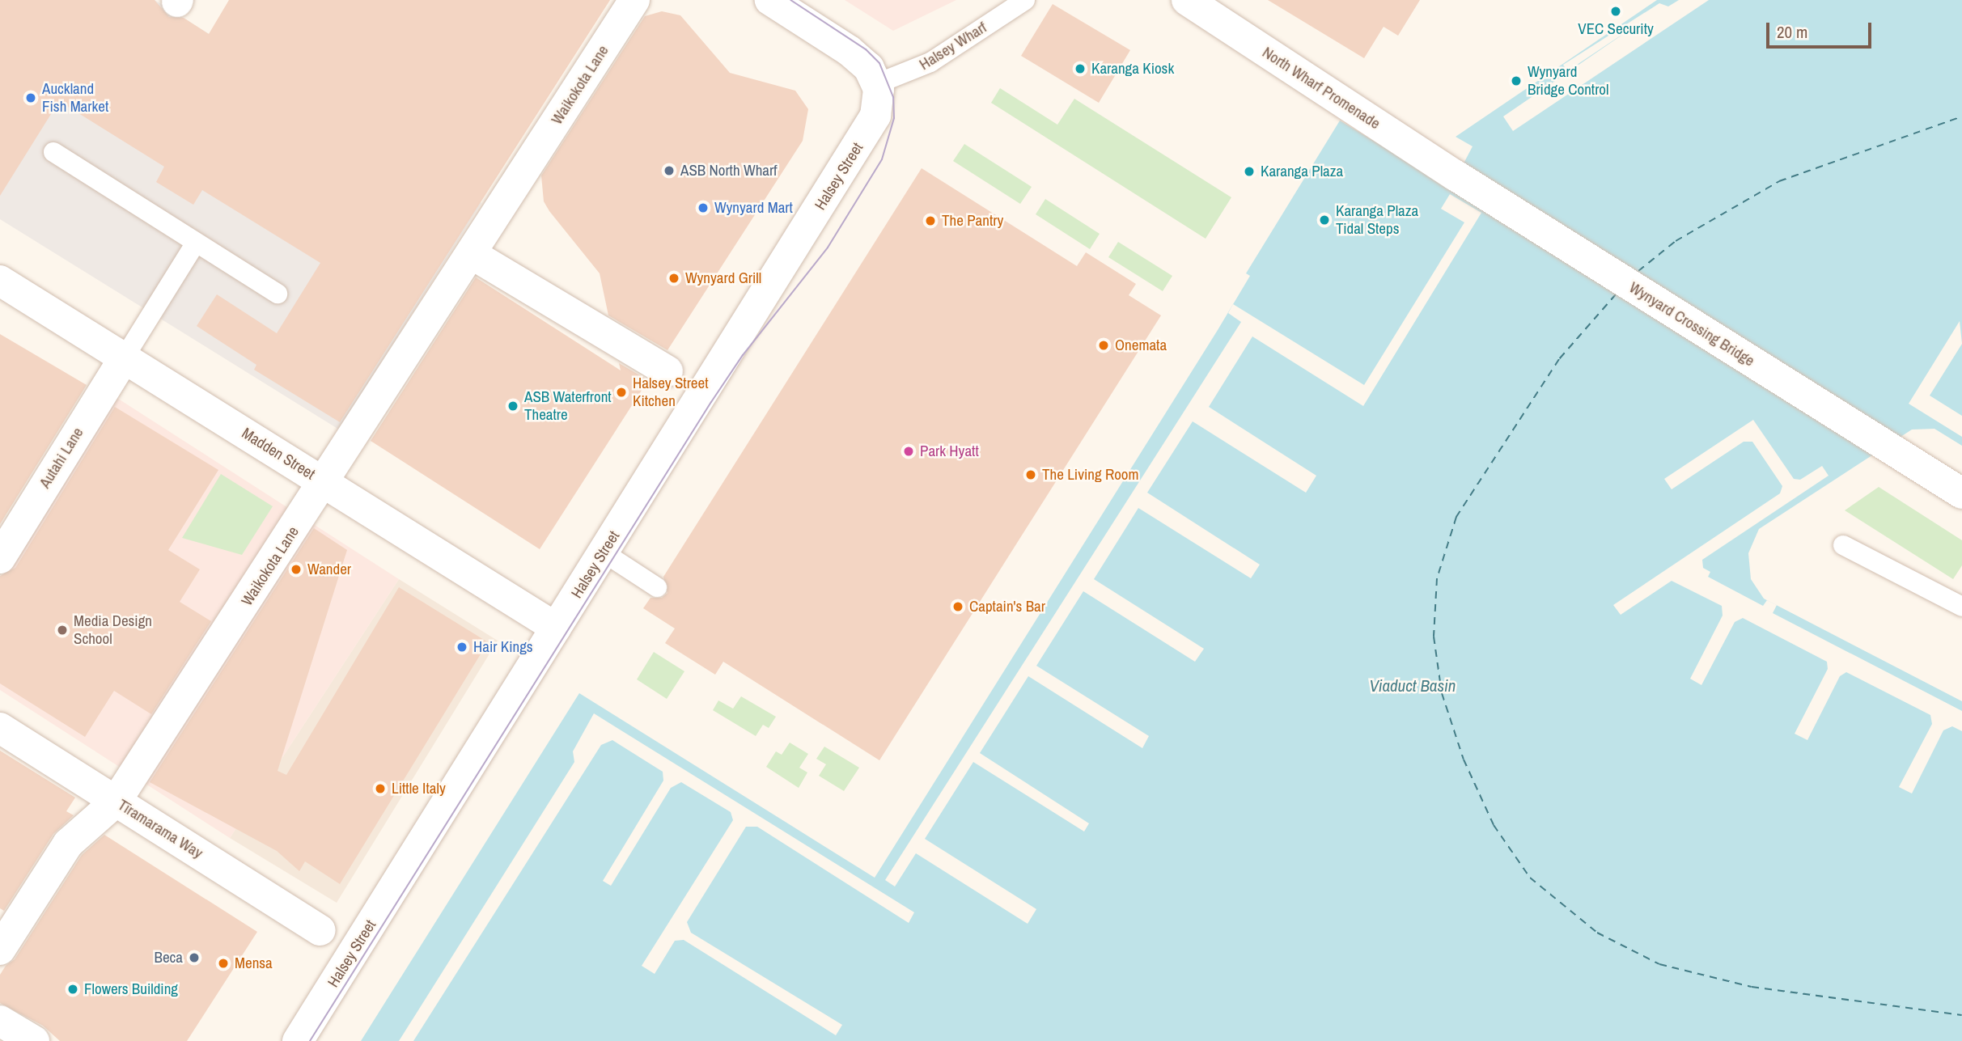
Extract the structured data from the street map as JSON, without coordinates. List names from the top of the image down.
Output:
{
  "streets": {
    "street": [
      "Waikokota Lane",
      "North Wharf Promenade",
      "Halsey Street",
      "Wynyard Crossing Bridge",
      "Madden Street",
      "Autahi Lane",
      "Tīramarama Way"
    ],
    "lane": ["Halsey Wharf"]
  },
  "crossings": [
    ["Halsey Wharf", "Halsey Street"],
    ["Waikokota Lane", "Madden Street"],
    ["Waikokota Lane", "Tīramarama Way"],
    ["North Wharf Promenade", "Wynyard Crossing Bridge"],
    ["Halsey Street", "Madden Street"],
    ["Madden Street", "Autahi Lane"]
  ],
  "water": ["Viaduct Basin"],
  "places": [
    "VEC Security",
    "Karanga Kiosk",
    "Wynyard Bridge Control",
    "Auckland Fish Market",
    "ASB North Wharf",
    "Karanga Plaza",
    "Wynyard Mart",
    "Karanga Plaza Tidal Steps",
    "The Pantry",
    "Wynyard Grill",
    "Onemata",
    "Halsey Street Kitchen",
    "ASB Waterfront Theatre",
    "Park Hyatt",
    "The Living Room",
    "Wander",
    "Captain's Bar",
    "Media Design School",
    "Hair Kings",
    "Little Italy",
    "Beca",
    "Mensa",
    "Flowers Building"
  ],
  "scale_bar": "20 m"
}
